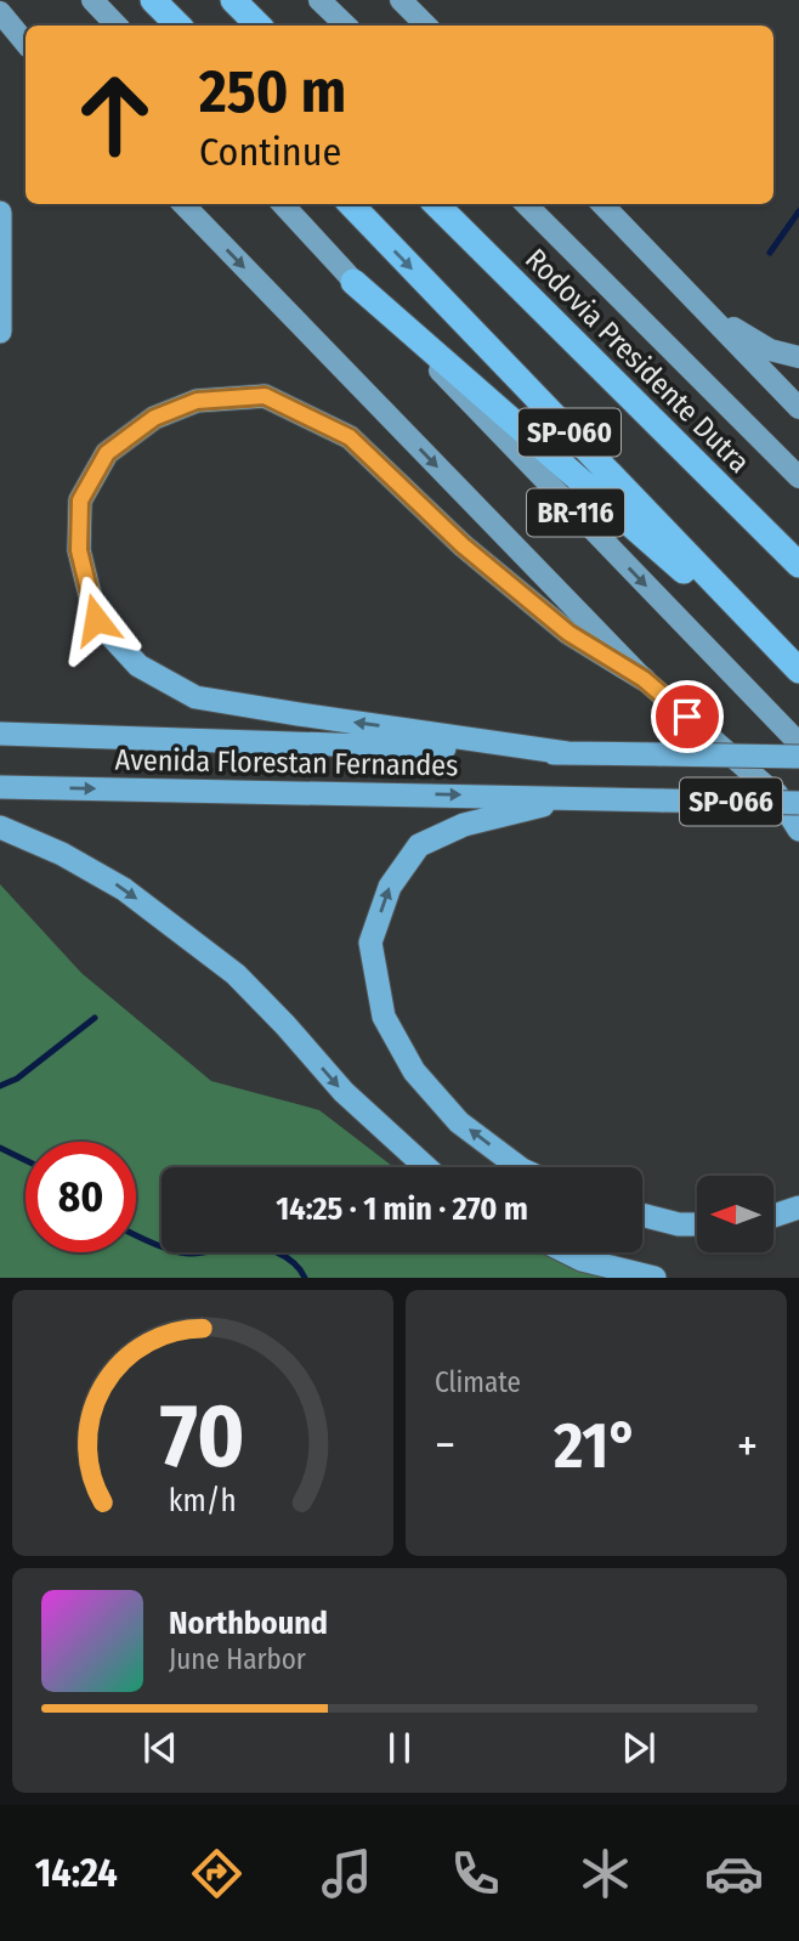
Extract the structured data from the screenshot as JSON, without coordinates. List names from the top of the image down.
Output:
{
  "streets": {
    "highway": [
      "Rodovia Presidente Dutra",
      "SP-060",
      "Avenida Florestan Fernandes",
      "SP-066"
    ],
    "main road": ["BR-116"]
  },
  "crossings": [
    ["Avenida Florestan Fernandes", "SP-066"]
  ],
  "north": "left",
  "page": {
    "turn": ["250 m", "Continue"],
    "limit": "80",
    "trip": "14:25 · 1 min · 270 m",
    "tile": "Climate",
    "heat": ["−", "21°", "+"],
    "song": ["Northbound", "June Harbor"],
    "tabs": "14:24",
    "gauge": ["70", "km/h"]
  }
}
